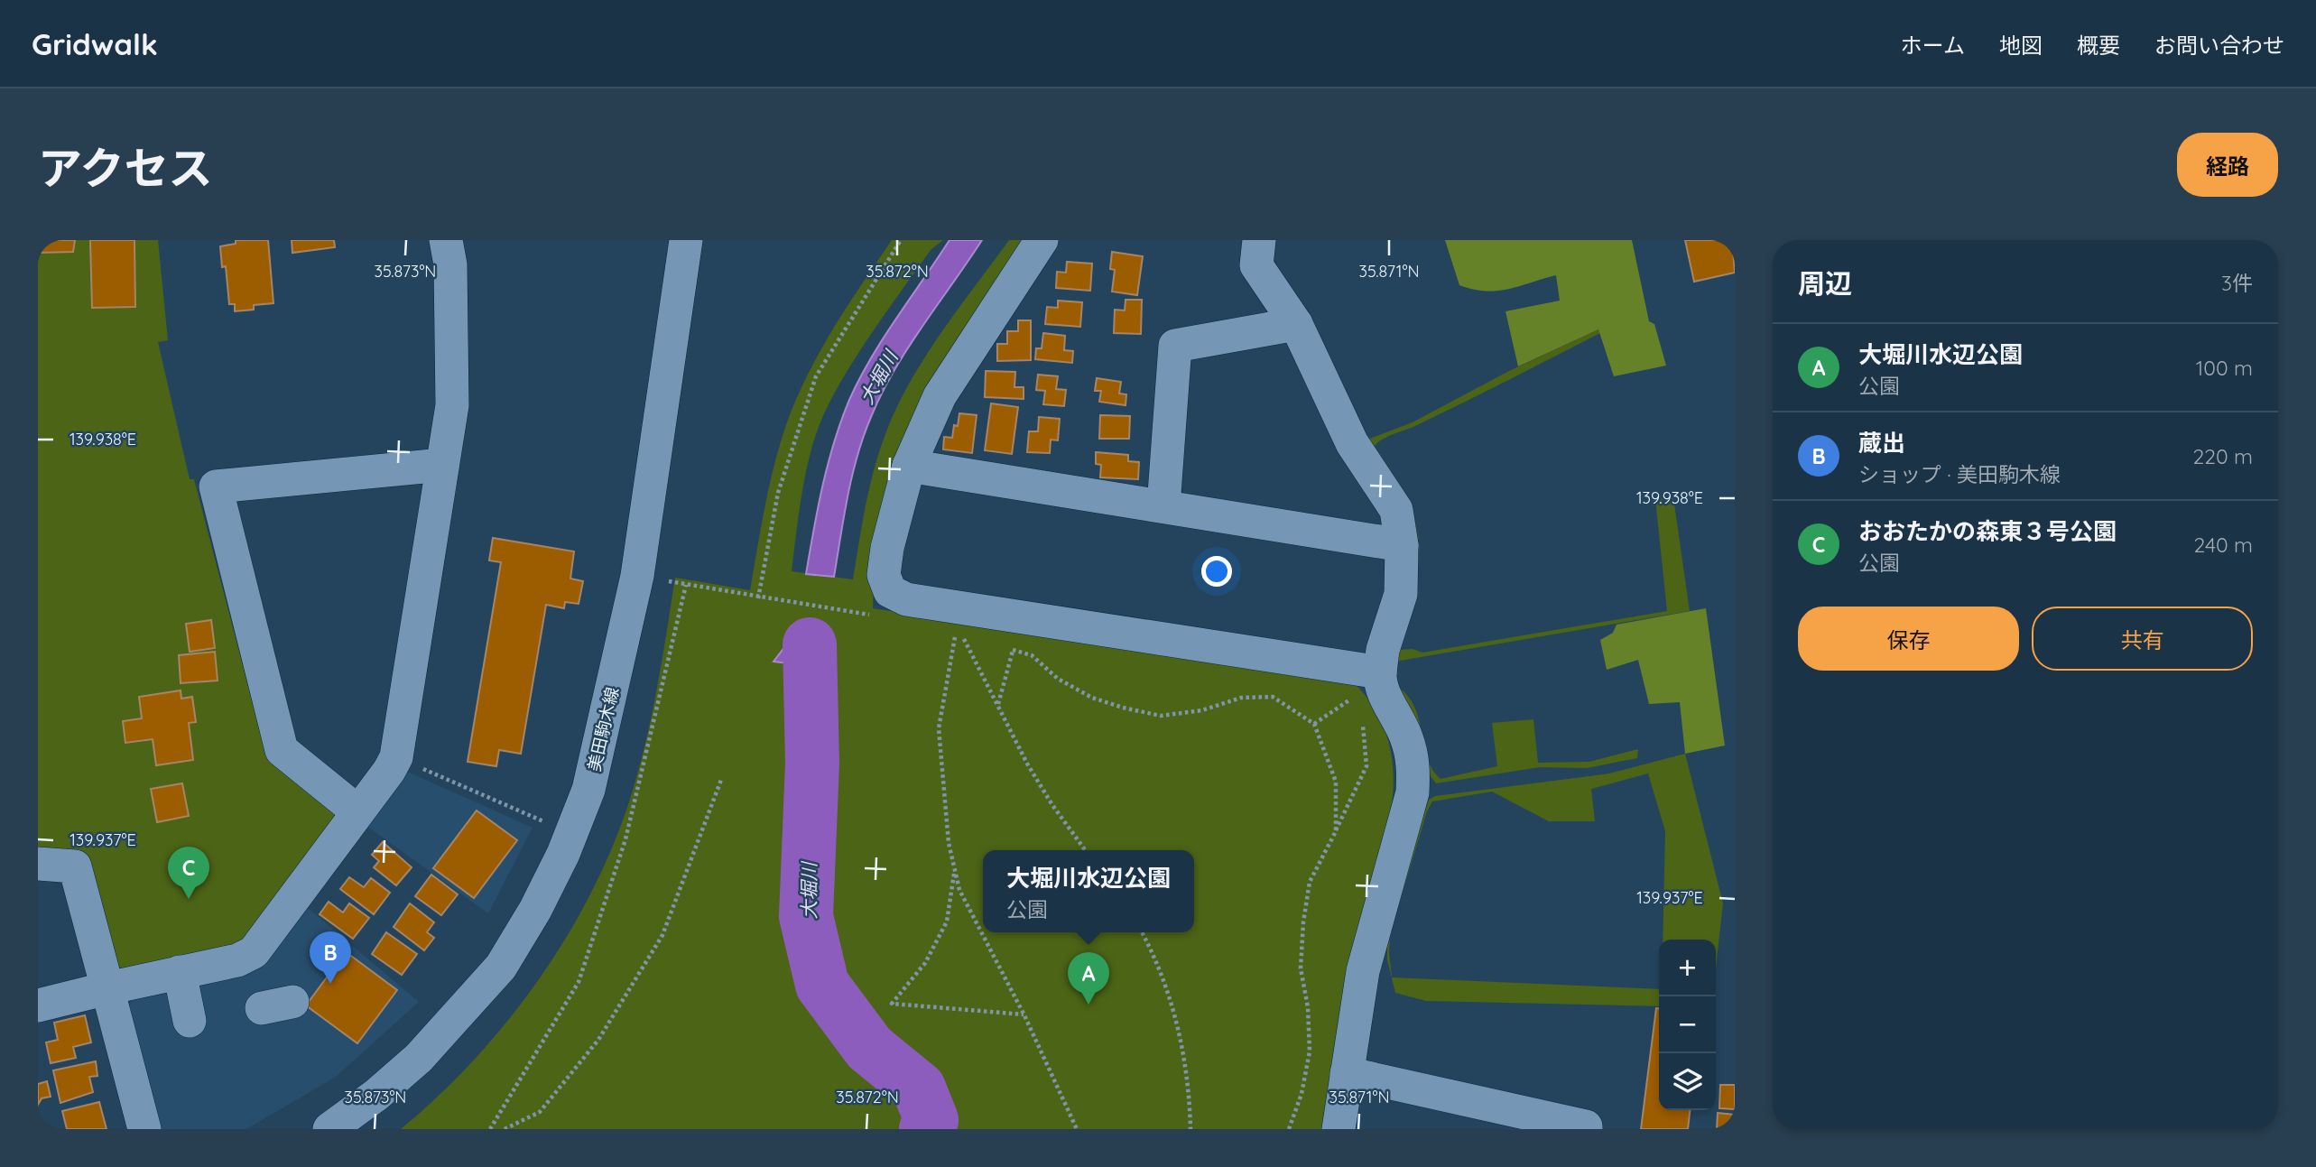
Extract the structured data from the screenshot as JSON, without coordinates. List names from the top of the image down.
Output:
{
  "streets": {
    "street": ["美田駒木線"]
  },
  "water": ["大堀川"],
  "page": {
    "header": "Gridwalk",
    "nav": [
      "ホーム",
      "地図",
      "概要",
      "お問い合わせ"
    ],
    "title": "アクセス",
    "buttons": [
      "経路",
      ["保存", "共有"]
    ],
    "heading": ["周辺", "3件"],
    "list": [
      {
        "mark": "A",
        "name": "大堀川水辺公園",
        "note": "公園",
        "value": "100 m"
      },
      {
        "mark": "B",
        "name": "蔵出",
        "note": "ショップ · 美田駒木線",
        "value": "220 m"
      },
      {
        "mark": "C",
        "name": "おおたかの森東３号公園",
        "note": "公園",
        "value": "240 m"
      }
    ],
    "pins": ["C", "B", "A"],
    "popup": ["大堀川水辺公園", "公園"],
    "map_buttons": ["+", "−"]
  },
  "coordinates": [
    "35.873°N",
    "35.872°N",
    "35.871°N",
    "139.938°E",
    "139.937°E"
  ]
}
